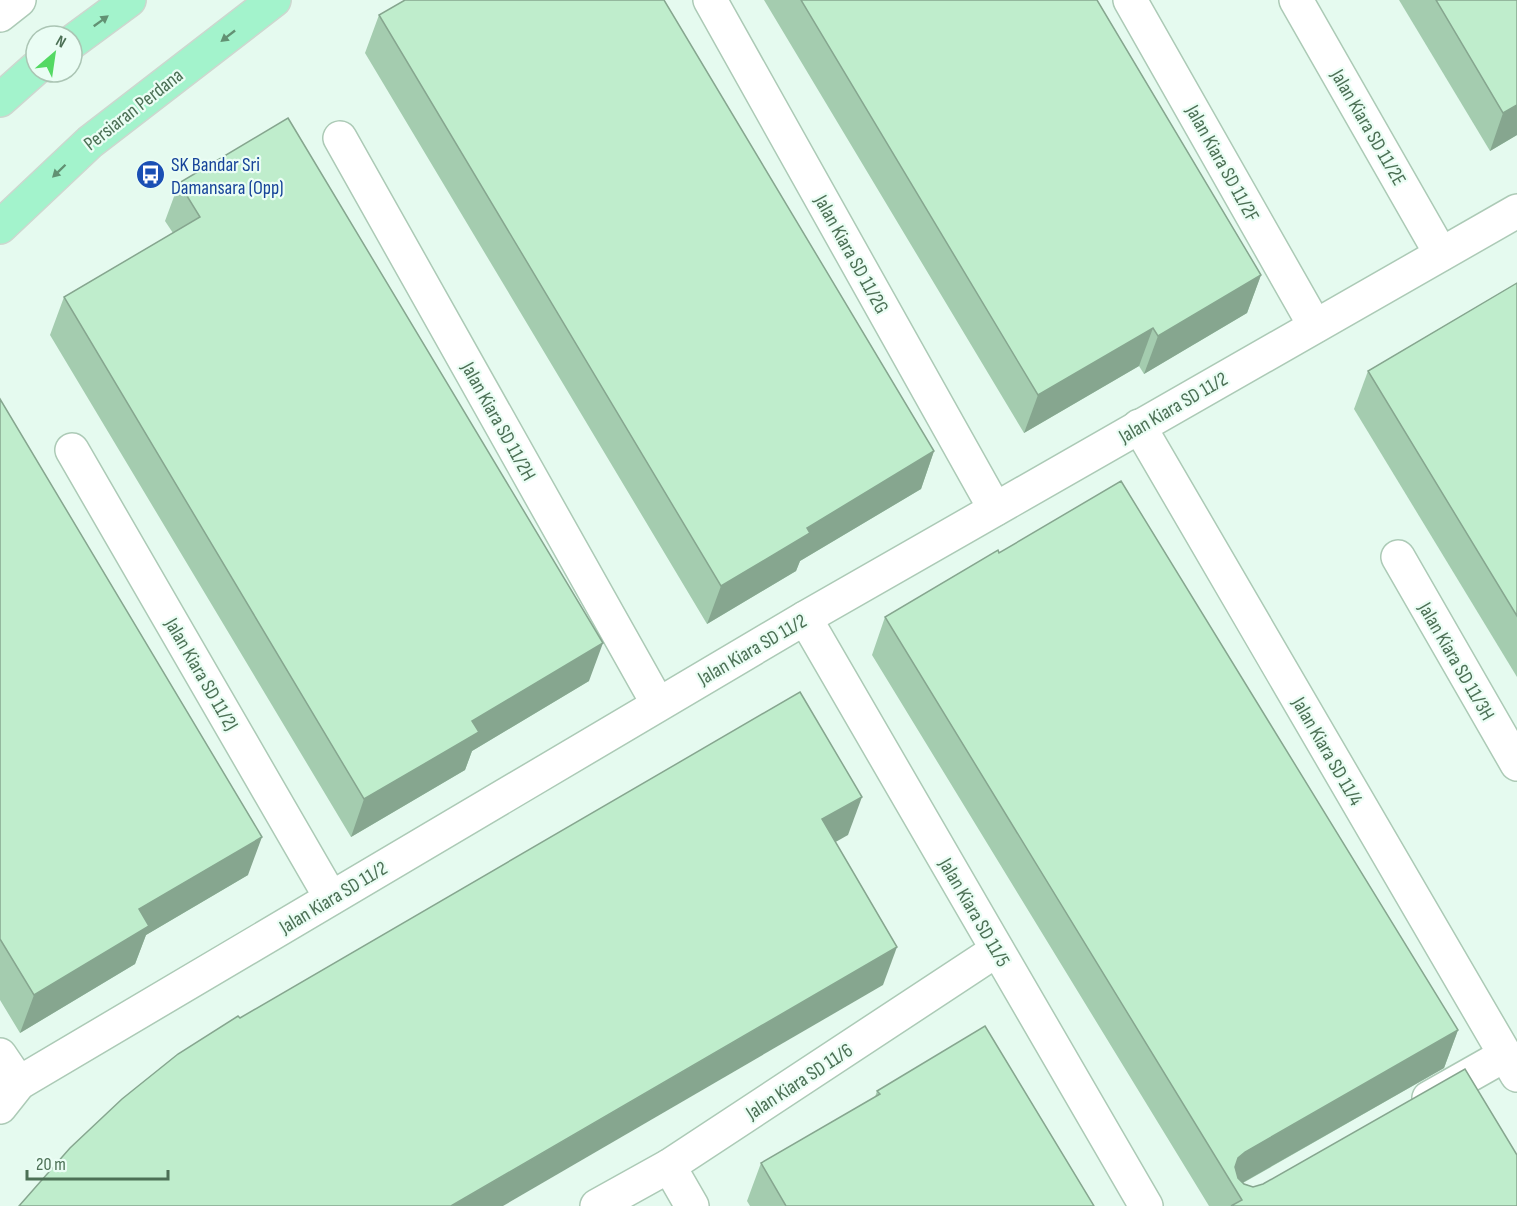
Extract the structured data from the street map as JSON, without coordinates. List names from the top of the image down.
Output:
{
  "streets": {
    "main road": ["Persiaran Perdana"],
    "street": [
      "Jalan Kiara SD 11/2E",
      "Jalan Kiara SD 11/2F",
      "Jalan Kiara SD 11/2G",
      "Jalan Kiara SD 11/2",
      "Jalan Kiara SD 11/2H",
      "Jalan Kiara SD 11/3H",
      "Jalan Kiara SD 11/2J",
      "Jalan Kiara SD 11/4",
      "Jalan Kiara SD 11/5",
      "Jalan Kiara SD 11/6"
    ]
  },
  "crossings": [
    ["Jalan Kiara SD 11/2E", "Jalan Kiara SD 11/2"],
    ["Jalan Kiara SD 11/2F", "Jalan Kiara SD 11/2"],
    ["Jalan Kiara SD 11/2G", "Jalan Kiara SD 11/2"],
    ["Jalan Kiara SD 11/2", "Jalan Kiara SD 11/2H"],
    ["Jalan Kiara SD 11/2", "Jalan Kiara SD 11/2J"],
    ["Jalan Kiara SD 11/2", "Jalan Kiara SD 11/4"],
    ["Jalan Kiara SD 11/2", "Jalan Kiara SD 11/5"],
    ["Jalan Kiara SD 11/5", "Jalan Kiara SD 11/6"]
  ],
  "one_way": ["Persiaran Perdana"],
  "places": {
    "bus stop": ["SK Bandar Sri Damansara (Opp)"]
  },
  "scale_bar": "20 m",
  "north": "top right"
}
